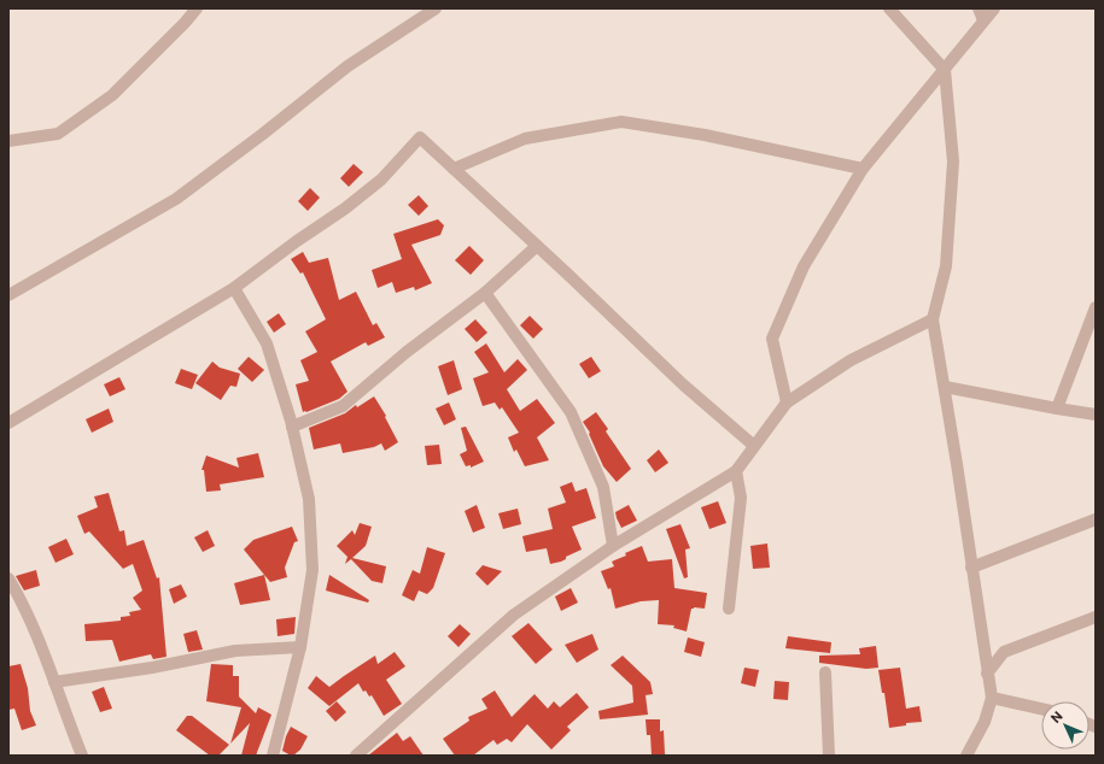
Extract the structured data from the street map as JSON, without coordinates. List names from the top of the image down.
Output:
{
  "north": "top left"
}
